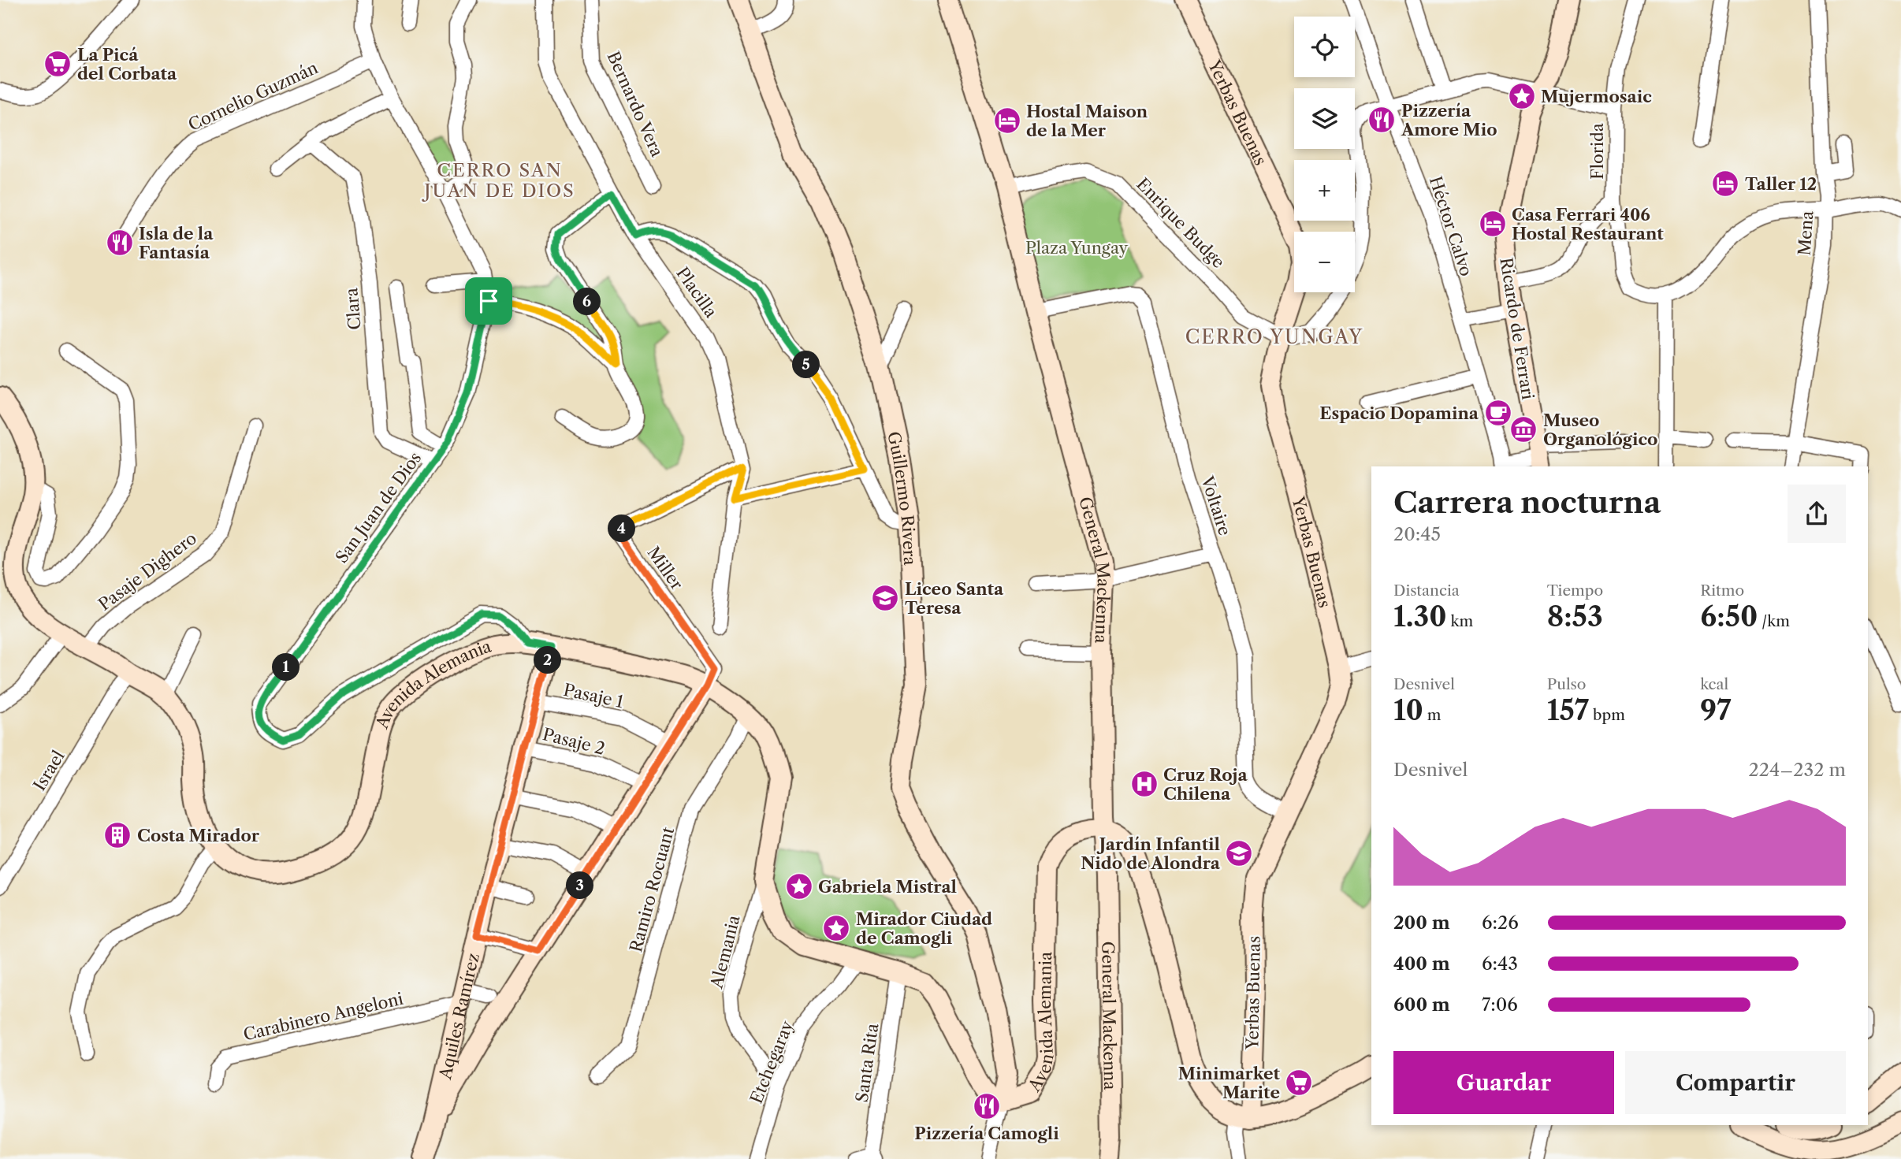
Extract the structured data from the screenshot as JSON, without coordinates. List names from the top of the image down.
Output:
{
  "streets": {
    "street": [
      "Cornelio Guzmán",
      "Bernardo Vera",
      "Yerbas Buenas",
      "Florida",
      "Enrique Budge",
      "Héctor Calvo",
      "Mena",
      "Placilla",
      "Clara",
      "Ricardo de Ferrari",
      "Guillermo Rivera",
      "Voltaire",
      "San Juan de Dios",
      "Miller",
      "General Mackenna",
      "Pasaje Dighero",
      "Avenida Alemania",
      "Pasaje 1",
      "Pasaje 2",
      "Israel",
      "Ramiro Rocuant",
      "Alemania",
      "Aquiles Ramírez",
      "Carabinero Angeloni",
      "Etchegaray",
      "Santa Rita"
    ]
  },
  "crossings": [
    ["Cornelio Guzmán", "San Juan de Dios"],
    ["Yerbas Buenas", "Enrique Budge"],
    ["Yerbas Buenas", "Voltaire"],
    ["Enrique Budge", "General Mackenna"],
    ["Placilla", "Miller"],
    ["Clara", "San Juan de Dios"],
    ["Guillermo Rivera", "Avenida Alemania"],
    ["Voltaire", "General Mackenna"],
    ["San Juan de Dios", "Avenida Alemania"],
    ["Miller", "Avenida Alemania"],
    ["General Mackenna", "Avenida Alemania"],
    ["Pasaje Dighero", "Avenida Alemania"],
    ["Avenida Alemania", "Israel"],
    ["Avenida Alemania", "Ramiro Rocuant"],
    ["Avenida Alemania", "Alemania"],
    ["Avenida Alemania", "Aquiles Ramírez"],
    ["Avenida Alemania", "Etchegaray"],
    ["Avenida Alemania", "Santa Rita"],
    ["Pasaje 1", "Aquiles Ramírez"],
    ["Pasaje 2", "Aquiles Ramírez"],
    ["Alemania", "Etchegaray"],
    ["Aquiles Ramírez", "Carabinero Angeloni"]
  ],
  "districts": ["CERRO SAN JUAN DE DIOS", "CERRO YUNGAY"],
  "parks": ["Plaza Yungay"],
  "places": {
    "supermarket": ["La Picá del Corbata", "Minimarket Marite"],
    "place": ["Mujermosaic", "Gabriela Mistral", "Mirador Ciudad de Camogli"],
    "restaurant": ["Pizzería Amore Mio", "Isla de la Fantasía", "Pizzería Camogli"],
    "hotel": ["Hostal Maison de la Mer", "Taller 12", "Casa Ferrari 406 Hostal Restaurant"],
    "cafe": ["Espacio Dopamina"],
    "museum": ["Museo Organológico"],
    "school or university": ["Liceo Santa Teresa", "Jardín Infantil Nido de Alondra"],
    "hospital": ["Cruz Roja Chilena"],
    "building": ["Costa Mirador"]
  },
  "page": {
    "map_buttons": ["+", "−"],
    "pins": [
      "6",
      "5",
      "4",
      "2",
      "1",
      "3"
    ],
    "heading": ["Carrera nocturna", "20:45"],
    "stats": [
      ["Distancia", "1.30 km"],
      ["Tiempo", "8:53"],
      ["Ritmo", "6:50 /km"],
      ["Desnivel", "10 m"],
      ["Pulso", "157 bpm"],
      ["kcal", "97"]
    ],
    "chart": ["Desnivel", "224–232 m"],
    "list": [
      {
        "name": "200 m",
        "note": "6:26"
      },
      {
        "name": "400 m",
        "note": "6:43"
      },
      {
        "name": "600 m",
        "note": "7:06"
      }
    ],
    "buttons": ["Guardar", "Compartir"]
  }
}
